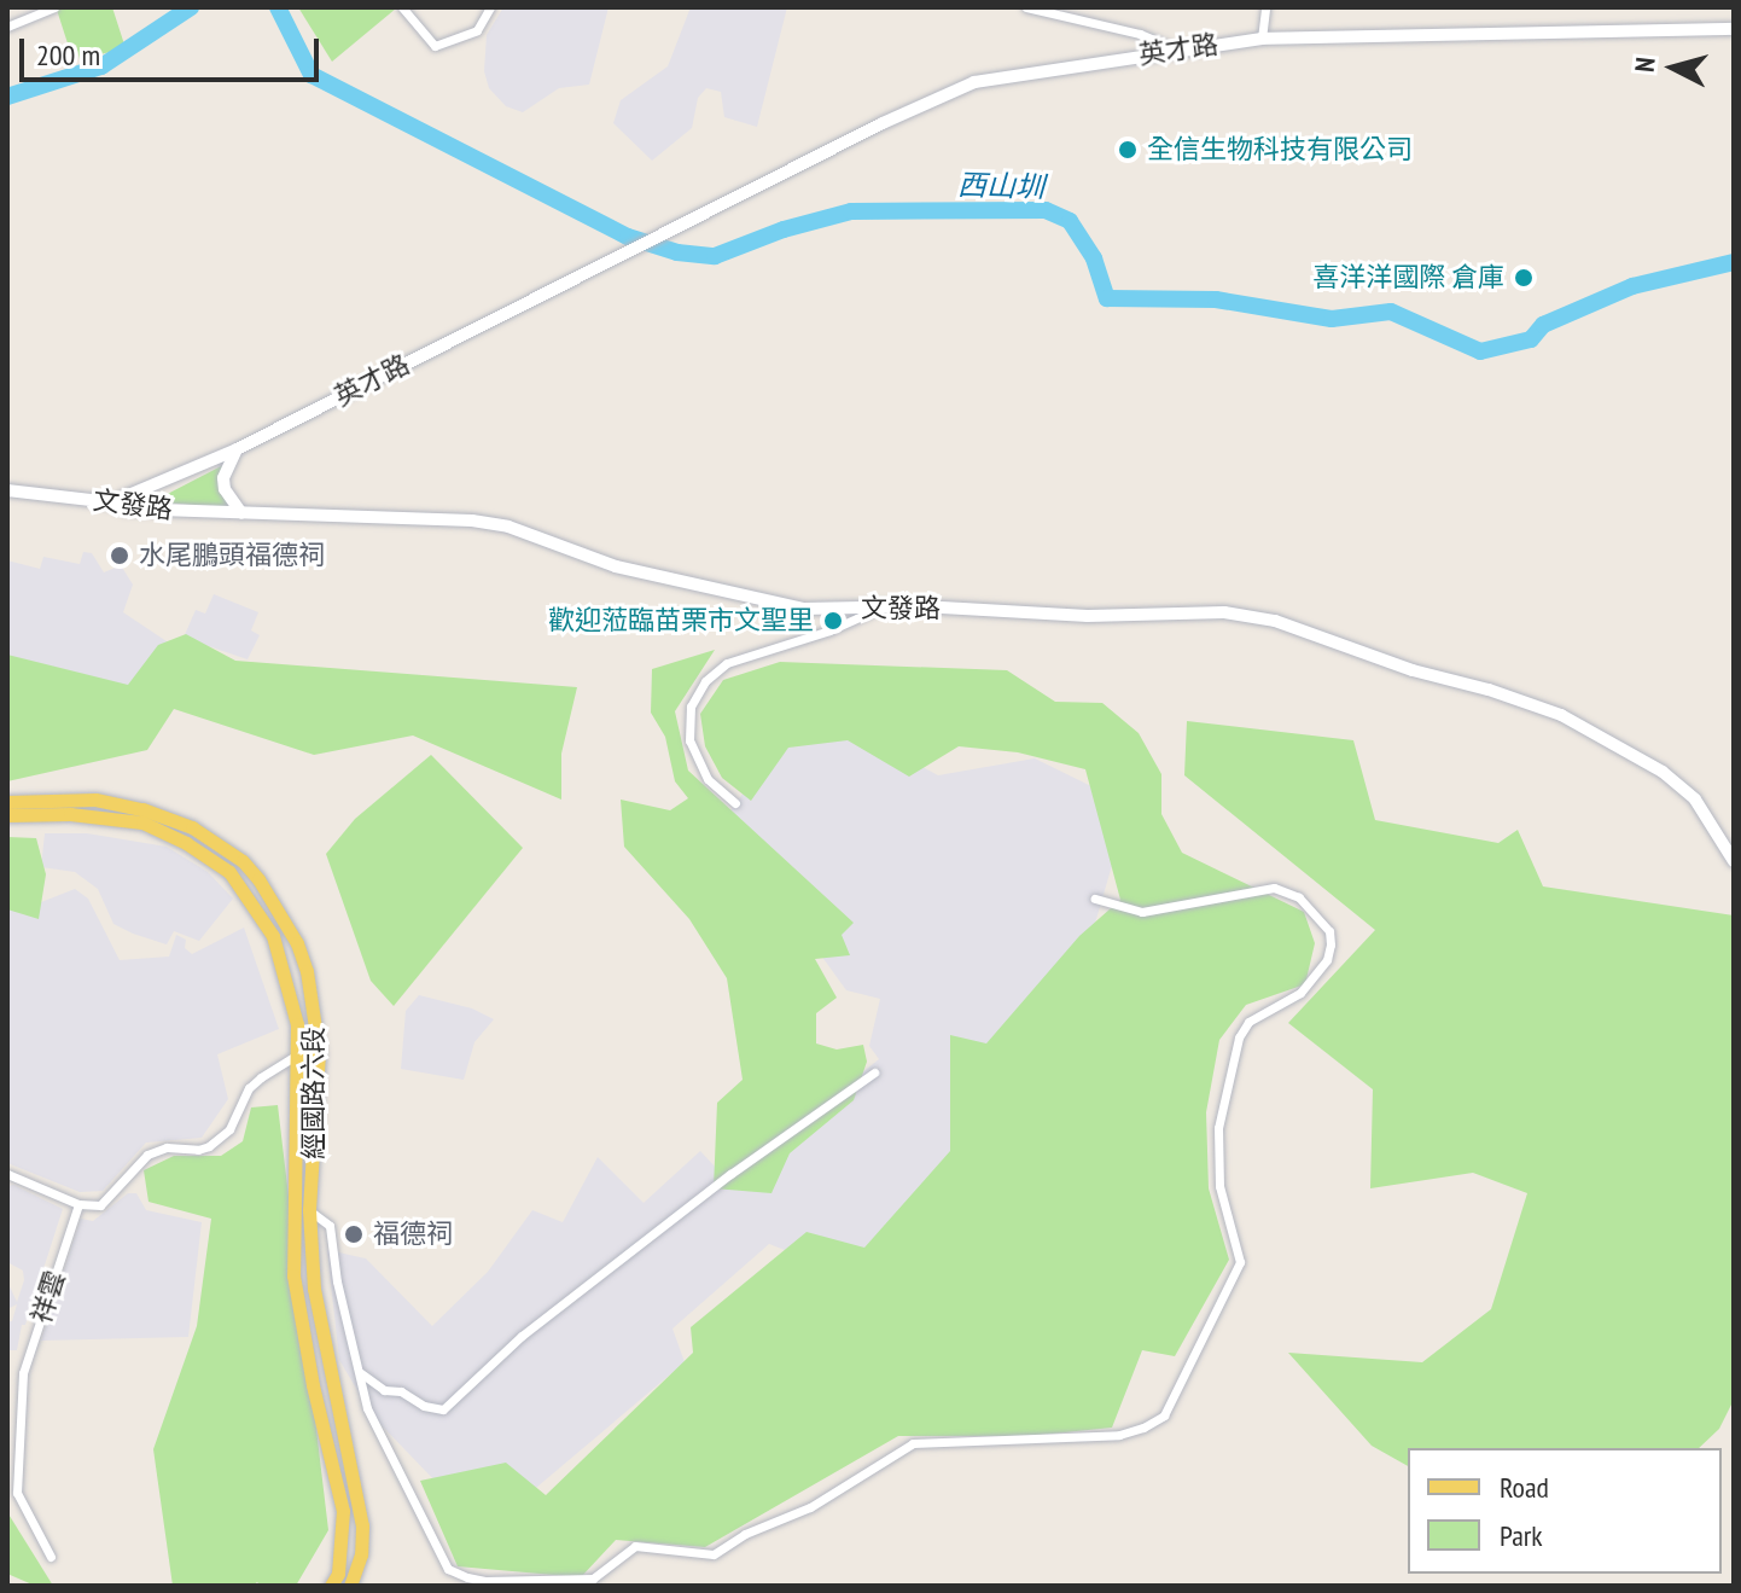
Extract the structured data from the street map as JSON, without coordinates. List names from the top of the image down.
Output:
{
  "streets": {
    "main road": ["經國路六段"],
    "street": ["英才路", "文發路", "祥雲"]
  },
  "crossings": [
    ["英才路", "文發路"]
  ],
  "water": ["西山圳"],
  "places": [
    "全信生物科技有限公司",
    "喜洋洋國際 倉庫",
    "水尾鵬頭福德祠",
    "歡迎蒞臨苗栗市文聖里",
    "福德祠"
  ],
  "legend": ["Road", "Park"],
  "scale_bar": "200 m",
  "north": "left"
}
